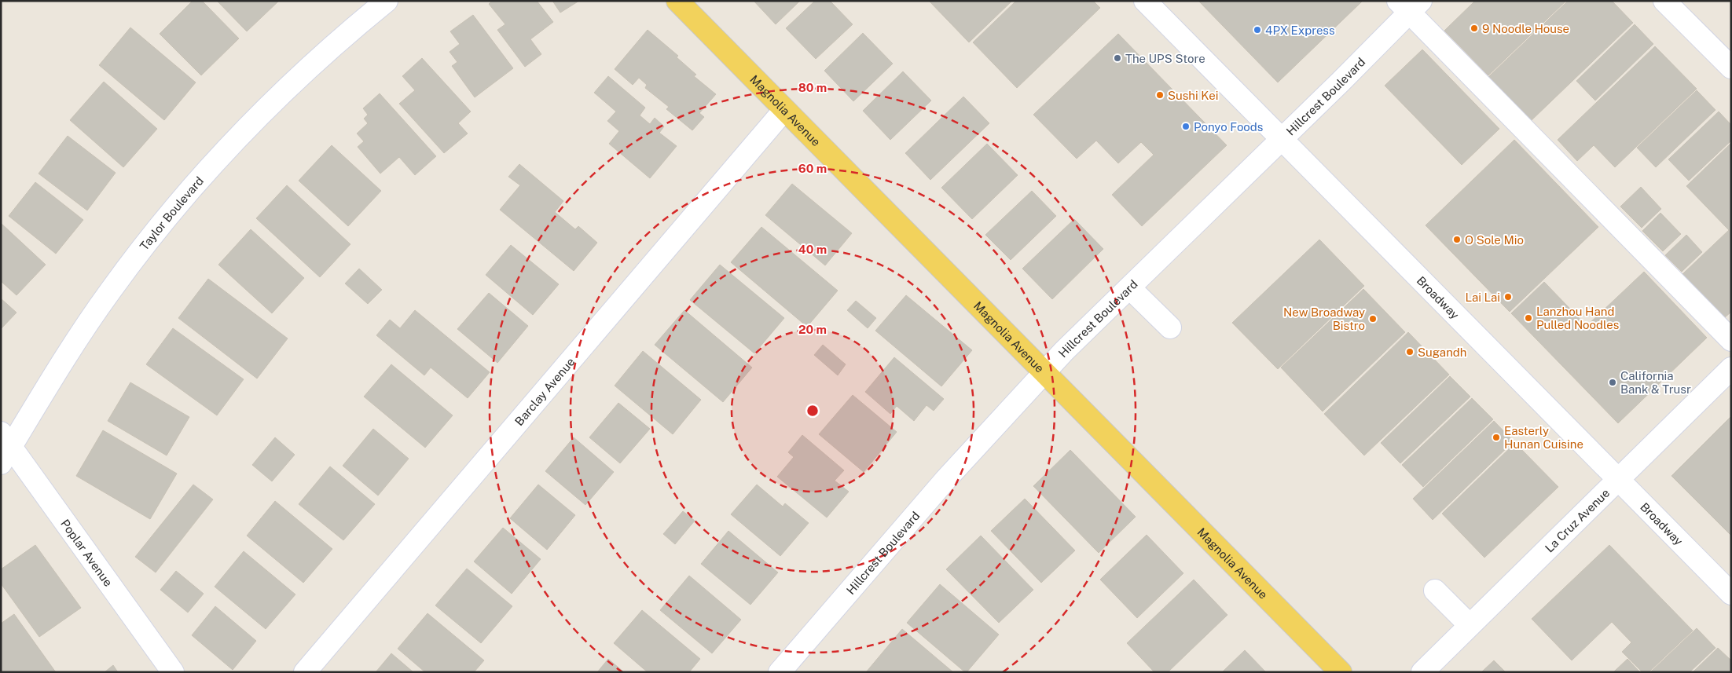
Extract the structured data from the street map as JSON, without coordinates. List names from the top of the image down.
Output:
{
  "streets": {
    "main road": ["Magnolia Avenue"],
    "street": [
      "Hillcrest Boulevard",
      "Taylor Boulevard",
      "Broadway",
      "Barclay Avenue",
      "La Cruz Avenue",
      "Poplar Avenue"
    ]
  },
  "crossings": [
    ["Hillcrest Boulevard", "Magnolia Avenue"],
    ["Hillcrest Boulevard", "Broadway"],
    ["Magnolia Avenue", "Barclay Avenue"],
    ["Taylor Boulevard", "Poplar Avenue"],
    ["Broadway", "La Cruz Avenue"]
  ],
  "places": [
    "9 Noodle House",
    "4PX Express",
    "The UPS Store",
    "Sushi Kei",
    "Ponyo Foods",
    "O Sole Mio",
    "Lai Lai",
    "Lanzhou Hand Pulled Noodles",
    "New Broadway Bistro",
    "Sugandh",
    "California Bank & Trusr",
    "Easterly Hunan Cuisine"
  ],
  "rings": [
    "80 m",
    "60 m",
    "40 m",
    "20 m"
  ]
}
